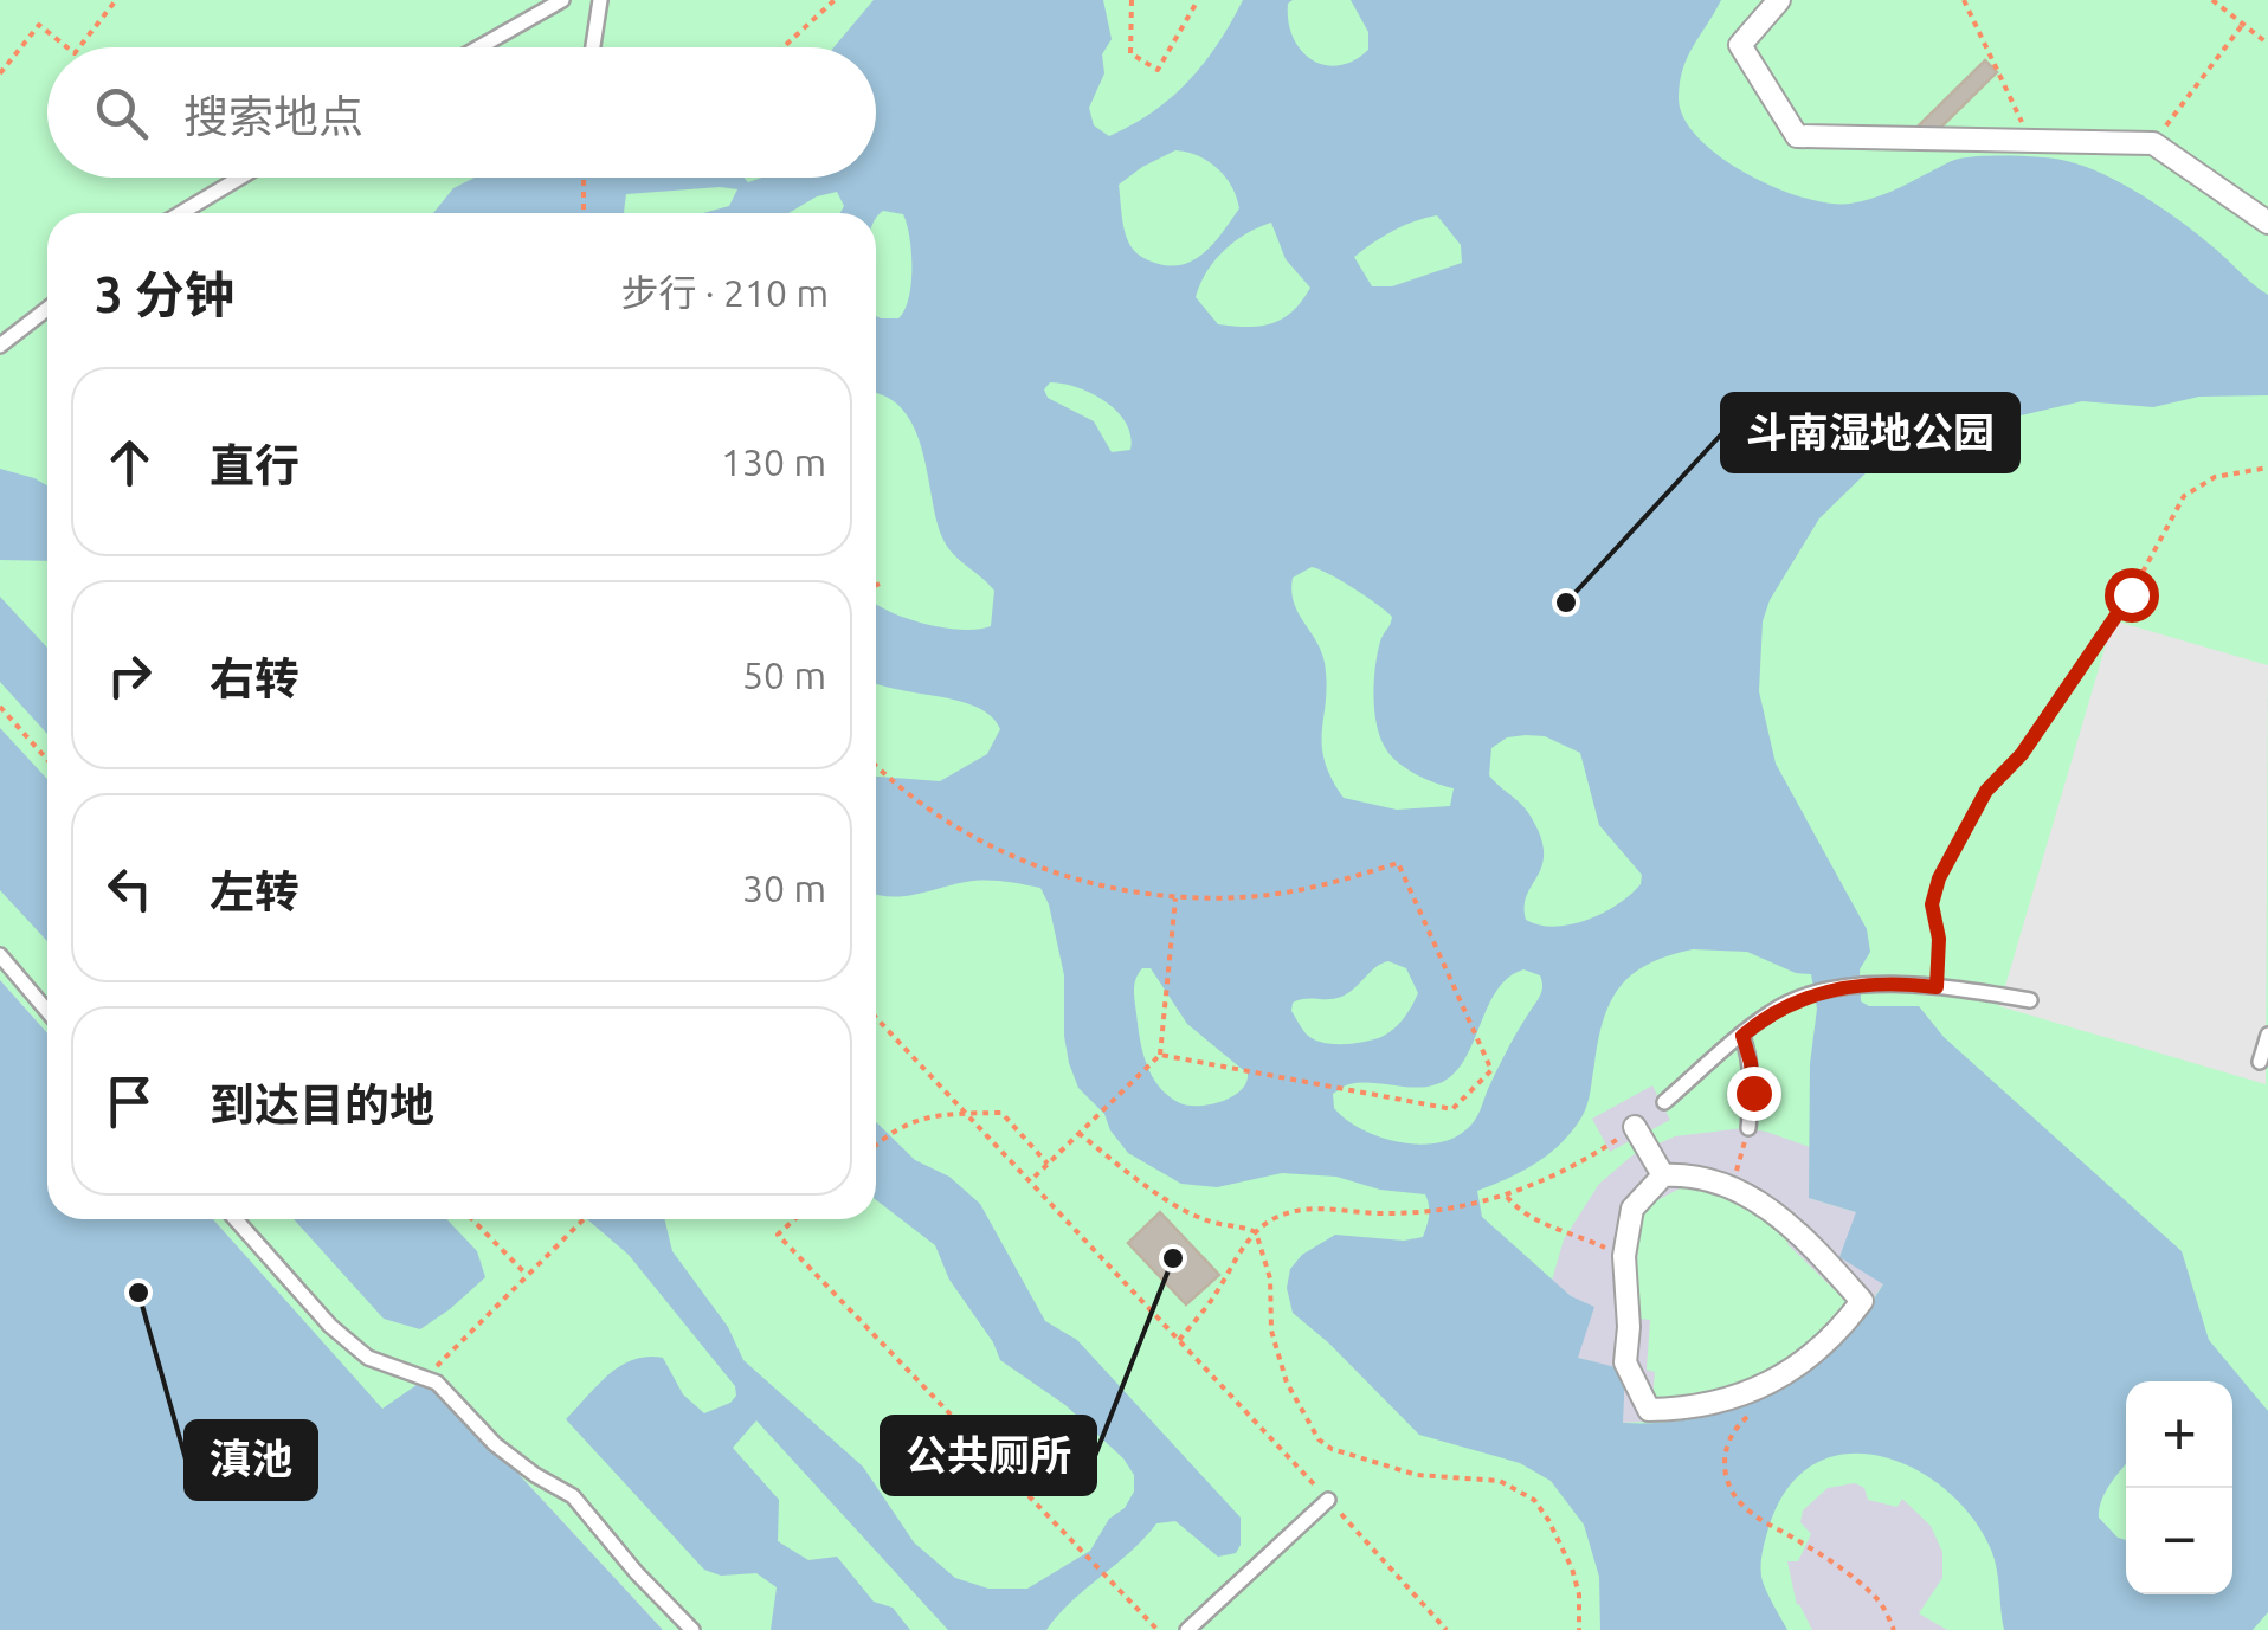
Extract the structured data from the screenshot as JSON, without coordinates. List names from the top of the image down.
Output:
{
  "places": ["斗南湿地公园", "公共厕所", "滇池"],
  "page": {
    "search": "搜索地点",
    "heading": ["3 分钟", "步行 · 210 m"],
    "list": [
      ["直行", "130 m"],
      ["右转", "50 m"],
      ["左转", "30 m"],
      "到达目的地"
    ],
    "map_buttons": ["+", "−"]
  }
}
